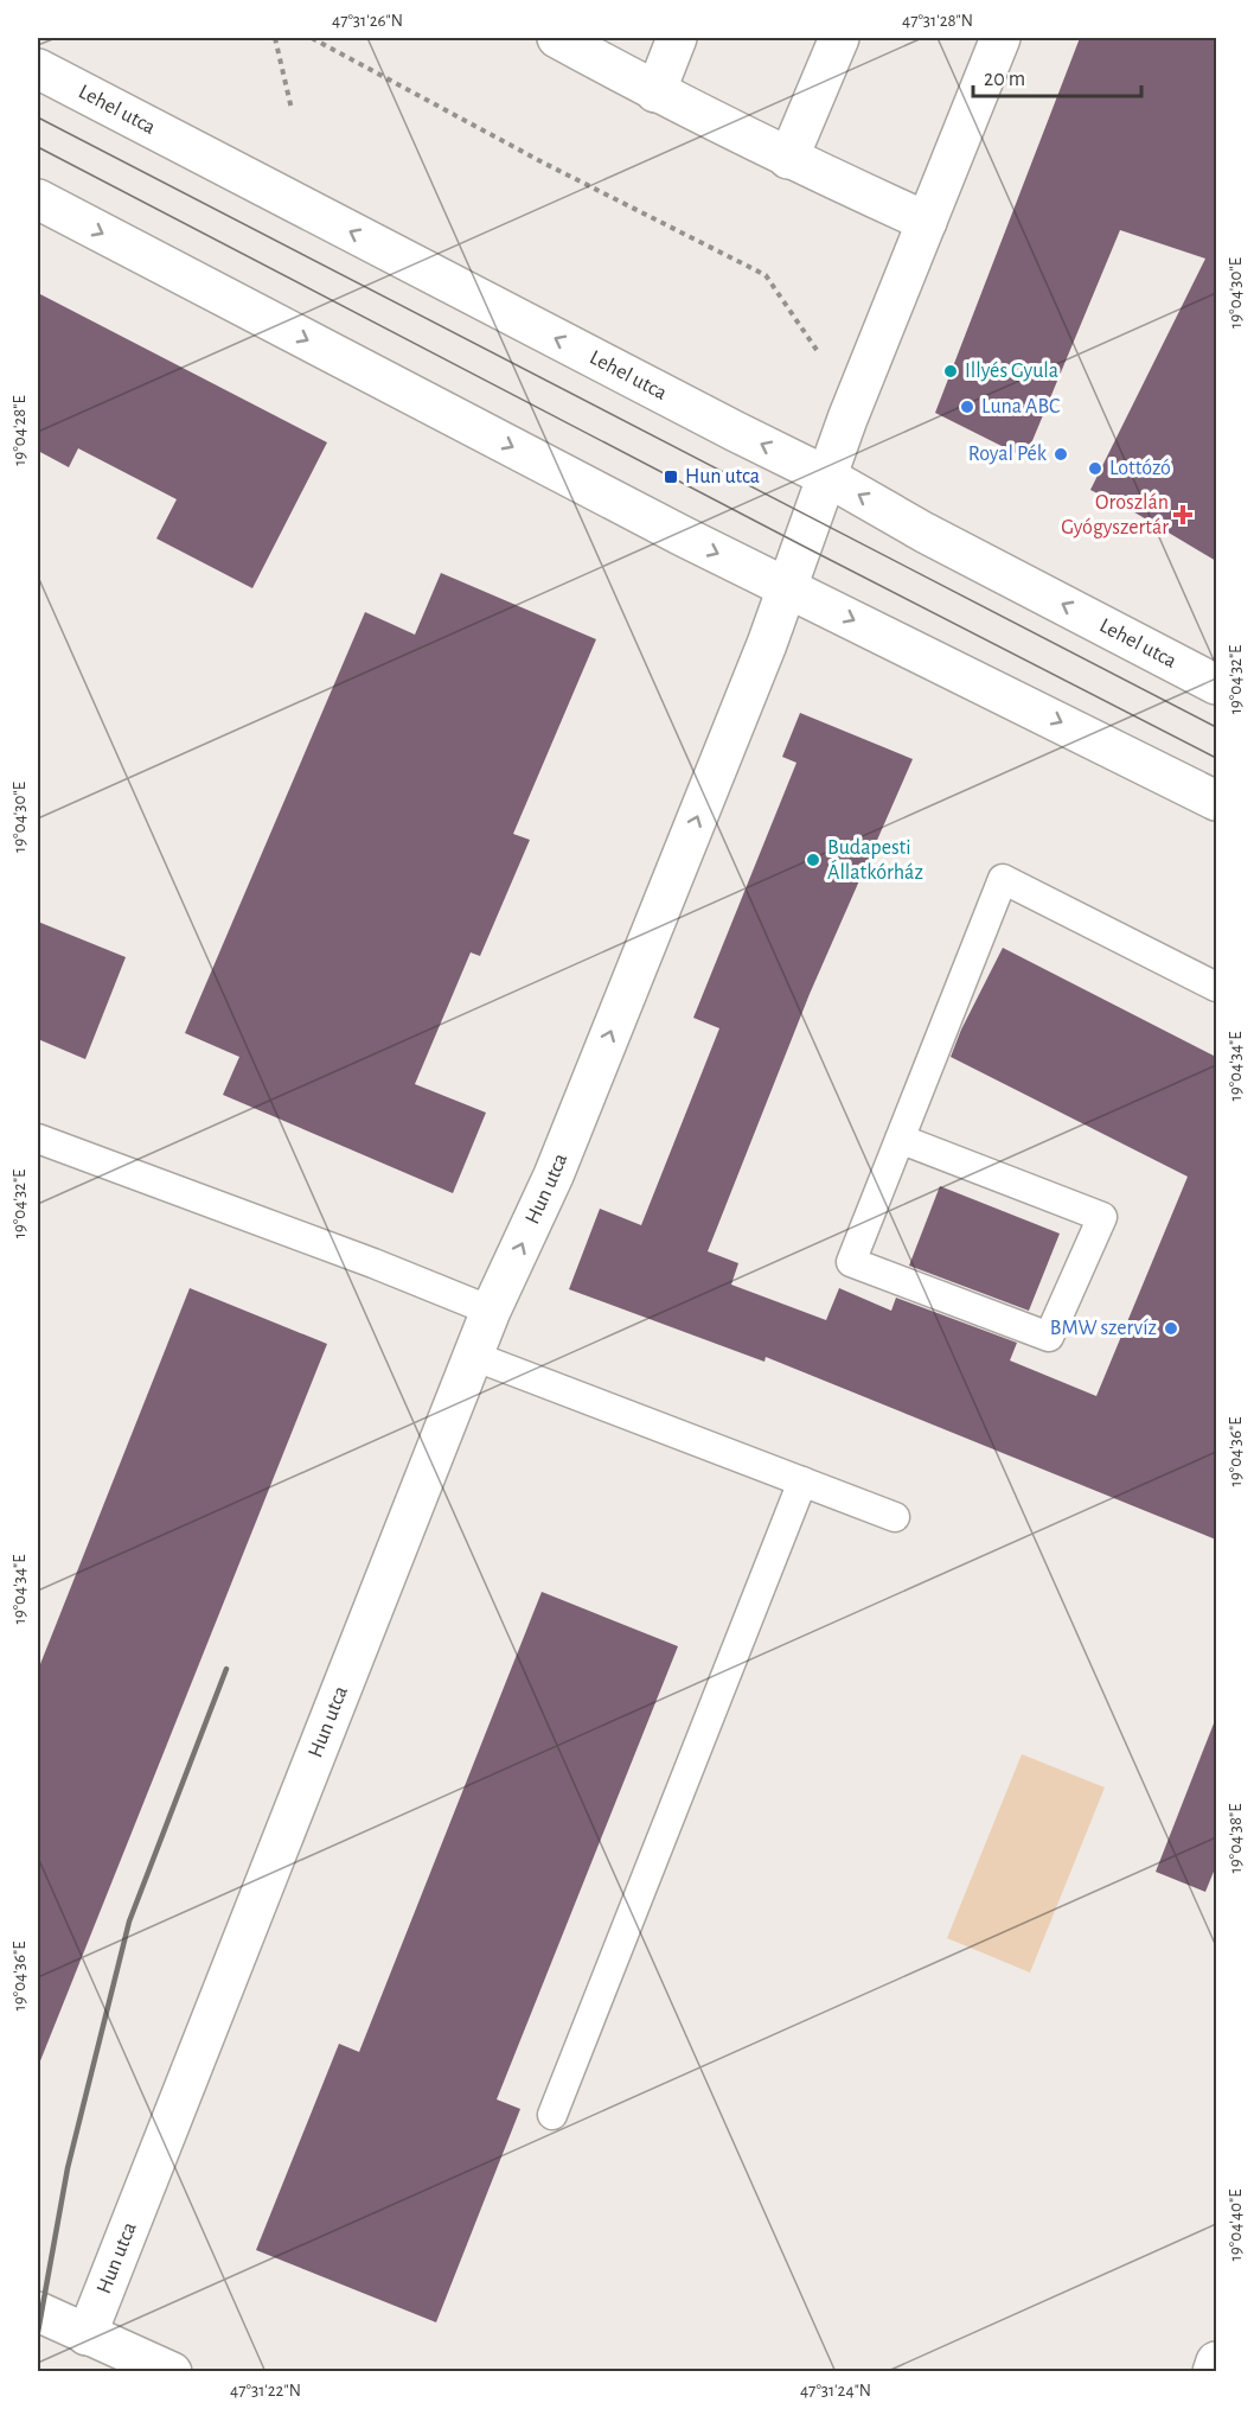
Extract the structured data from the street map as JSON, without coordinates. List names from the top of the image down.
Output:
{
  "streets": {
    "street": ["Lehel utca", "Hun utca"]
  },
  "crossings": [
    ["Lehel utca", "Hun utca"]
  ],
  "places": {
    "other": [
      "Illyés Gyula",
      "Luna ABC",
      "Royal Pék",
      "Lottózó",
      "Budapesti Állatkórház",
      "BMW szervíz"
    ],
    "transit": ["Hun utca"],
    "health": ["Oroszlán Gyógyszertár"]
  },
  "scale_bar": "20 m",
  "coordinates": [
    "47°31'26\"N",
    "47°31'28\"N",
    "19°04'30\"E",
    "19°04'28\"E",
    "19°04'32\"E",
    "19°04'34\"E",
    "19°04'36\"E",
    "19°04'38\"E",
    "19°04'40\"E",
    "47°31'22\"N",
    "47°31'24\"N"
  ]
}
